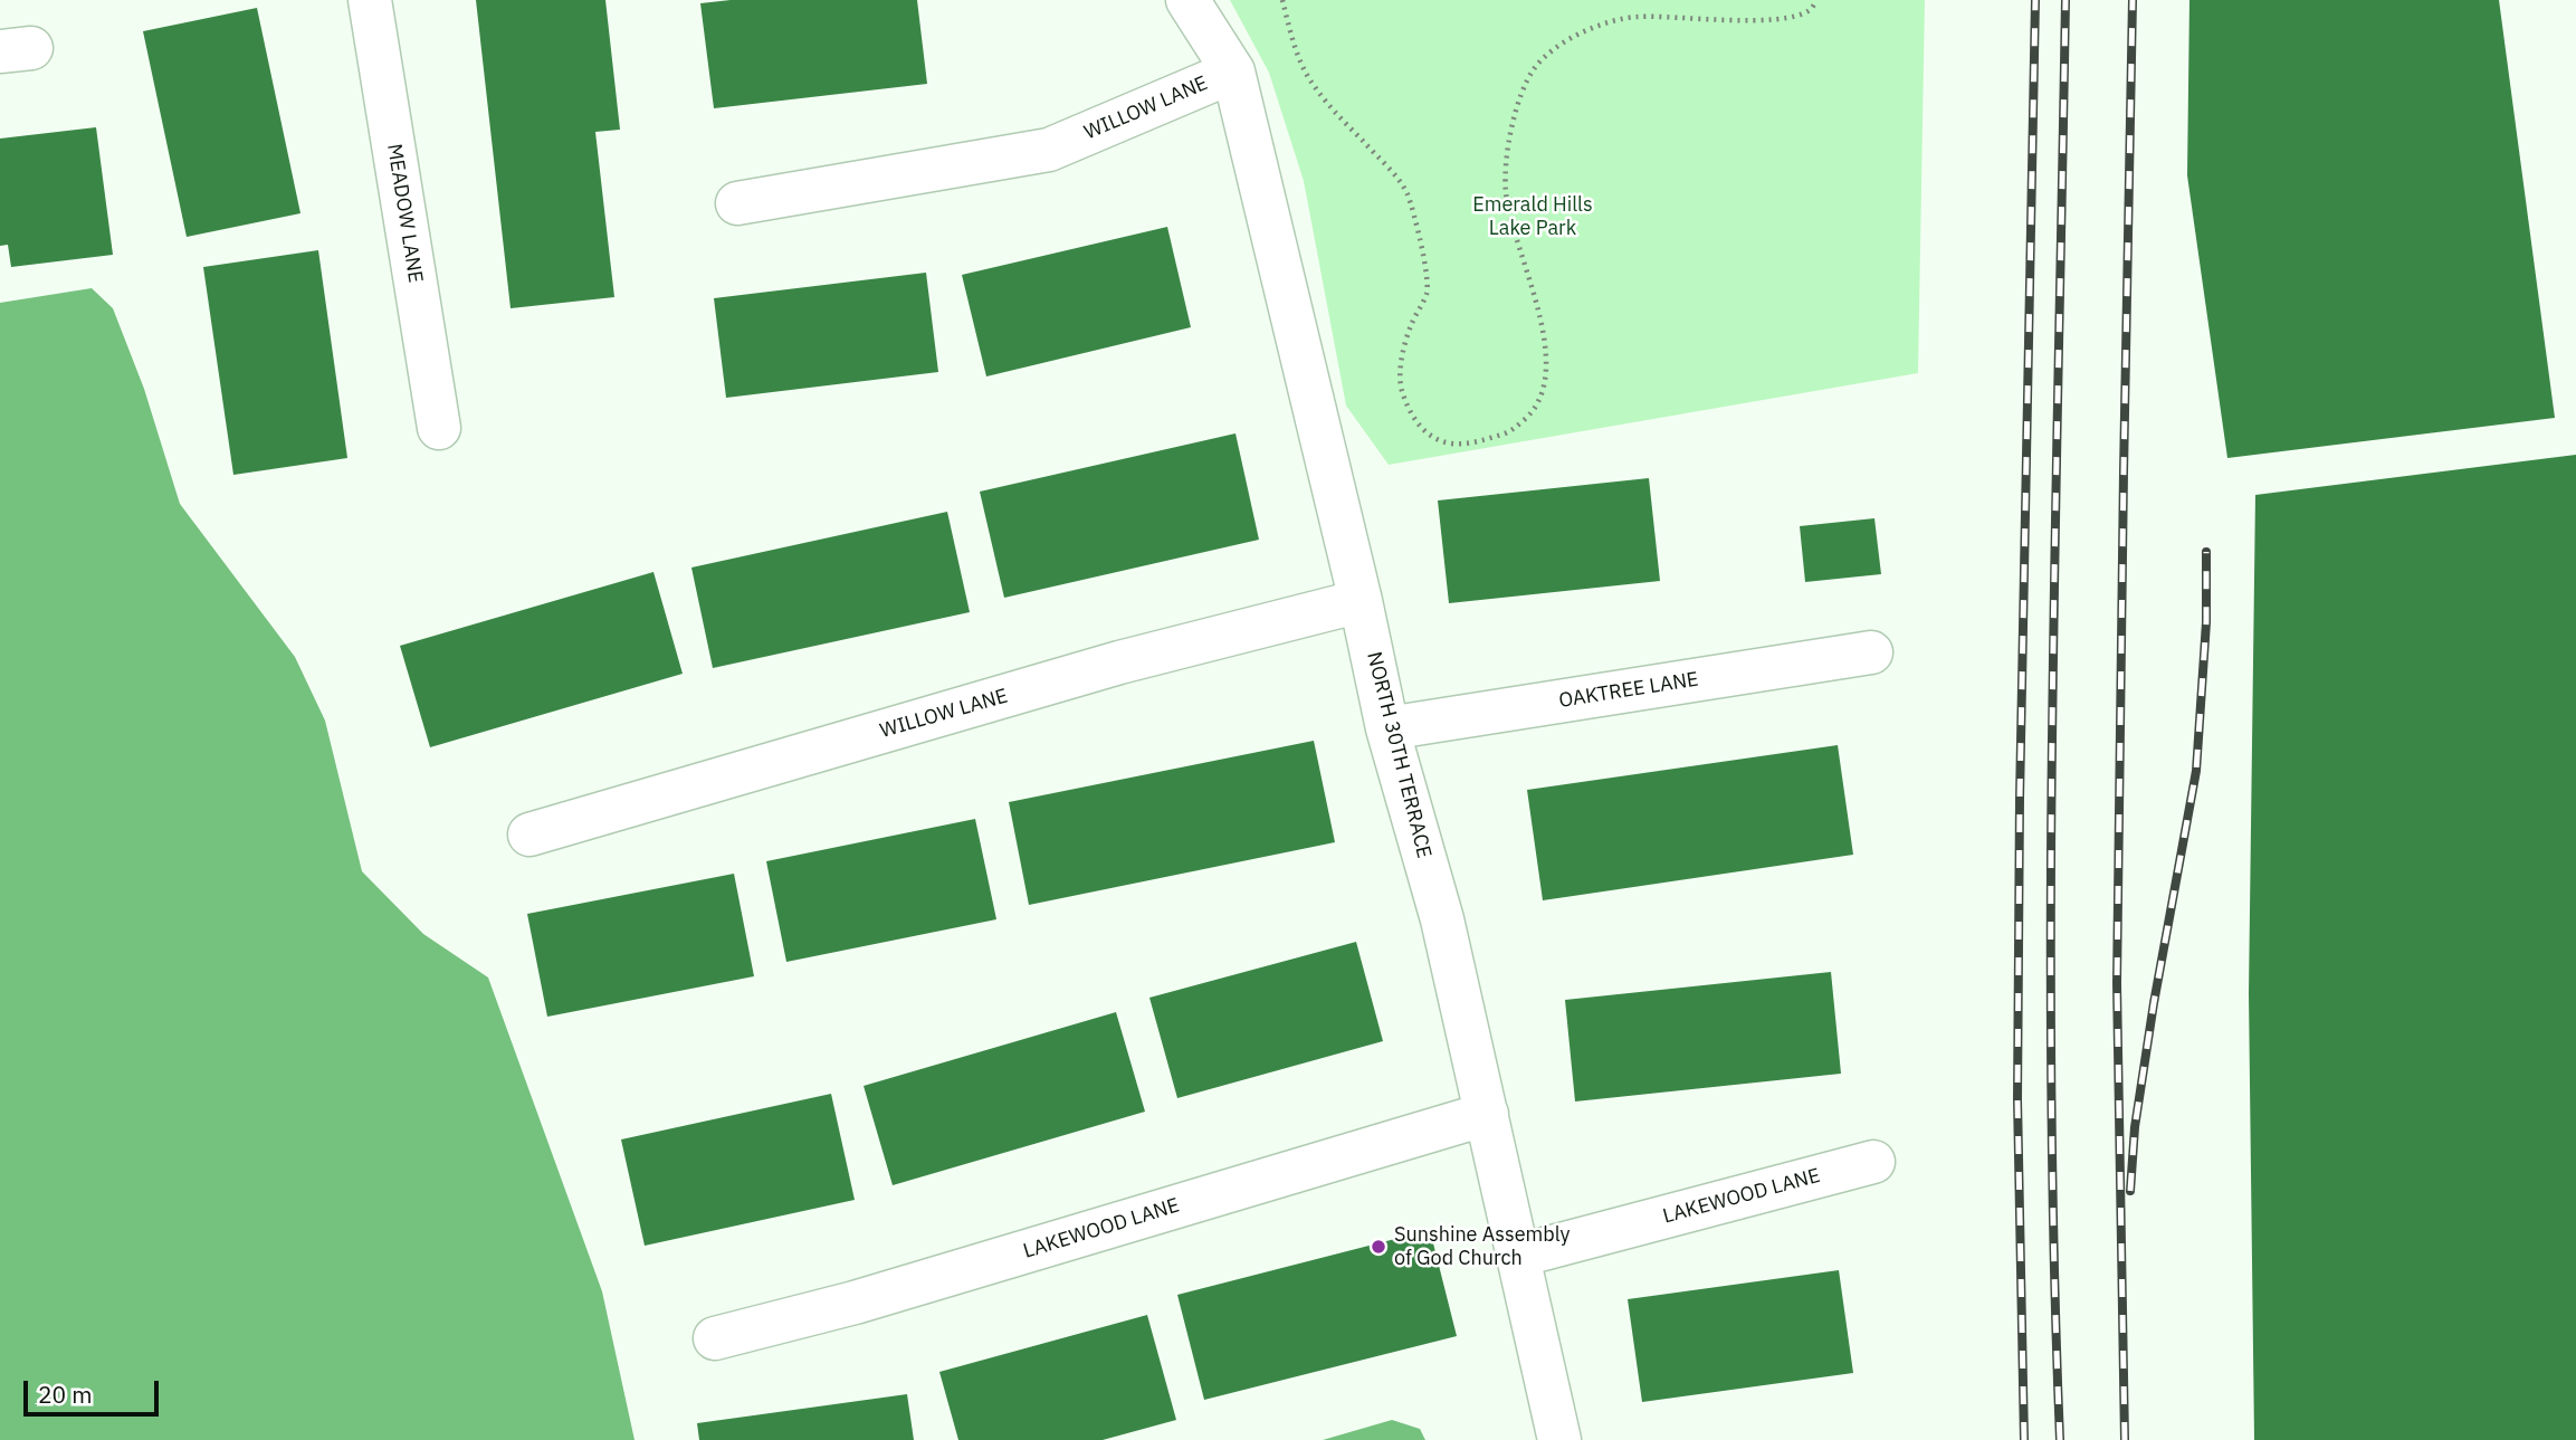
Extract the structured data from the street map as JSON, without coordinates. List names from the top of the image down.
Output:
{
  "streets": {
    "street": [
      "WILLOW LANE",
      "MEADOW LANE",
      "OAKTREE LANE",
      "NORTH 30TH TERRACE",
      "LAKEWOOD LANE"
    ]
  },
  "crossings": [
    ["WILLOW LANE", "NORTH 30TH TERRACE"],
    ["OAKTREE LANE", "NORTH 30TH TERRACE"],
    ["NORTH 30TH TERRACE", "LAKEWOOD LANE"]
  ],
  "parks": ["Emerald Hills Lake Park"],
  "places": ["Sunshine Assembly of God Church"],
  "scale_bar": "20 m"
}
